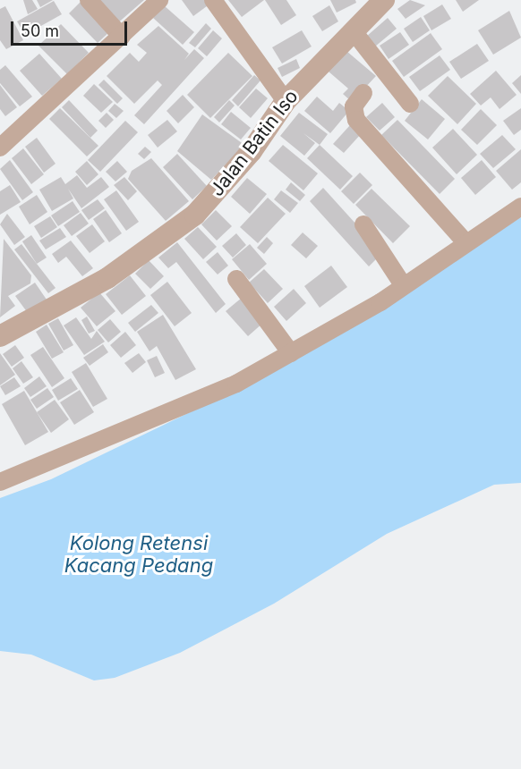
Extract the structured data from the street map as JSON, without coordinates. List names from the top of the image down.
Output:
{
  "streets": {
    "street": ["Jalan Batin Iso"]
  },
  "water": ["Kolong Retensi Kacang Pedang"],
  "scale_bar": "50 m"
}
